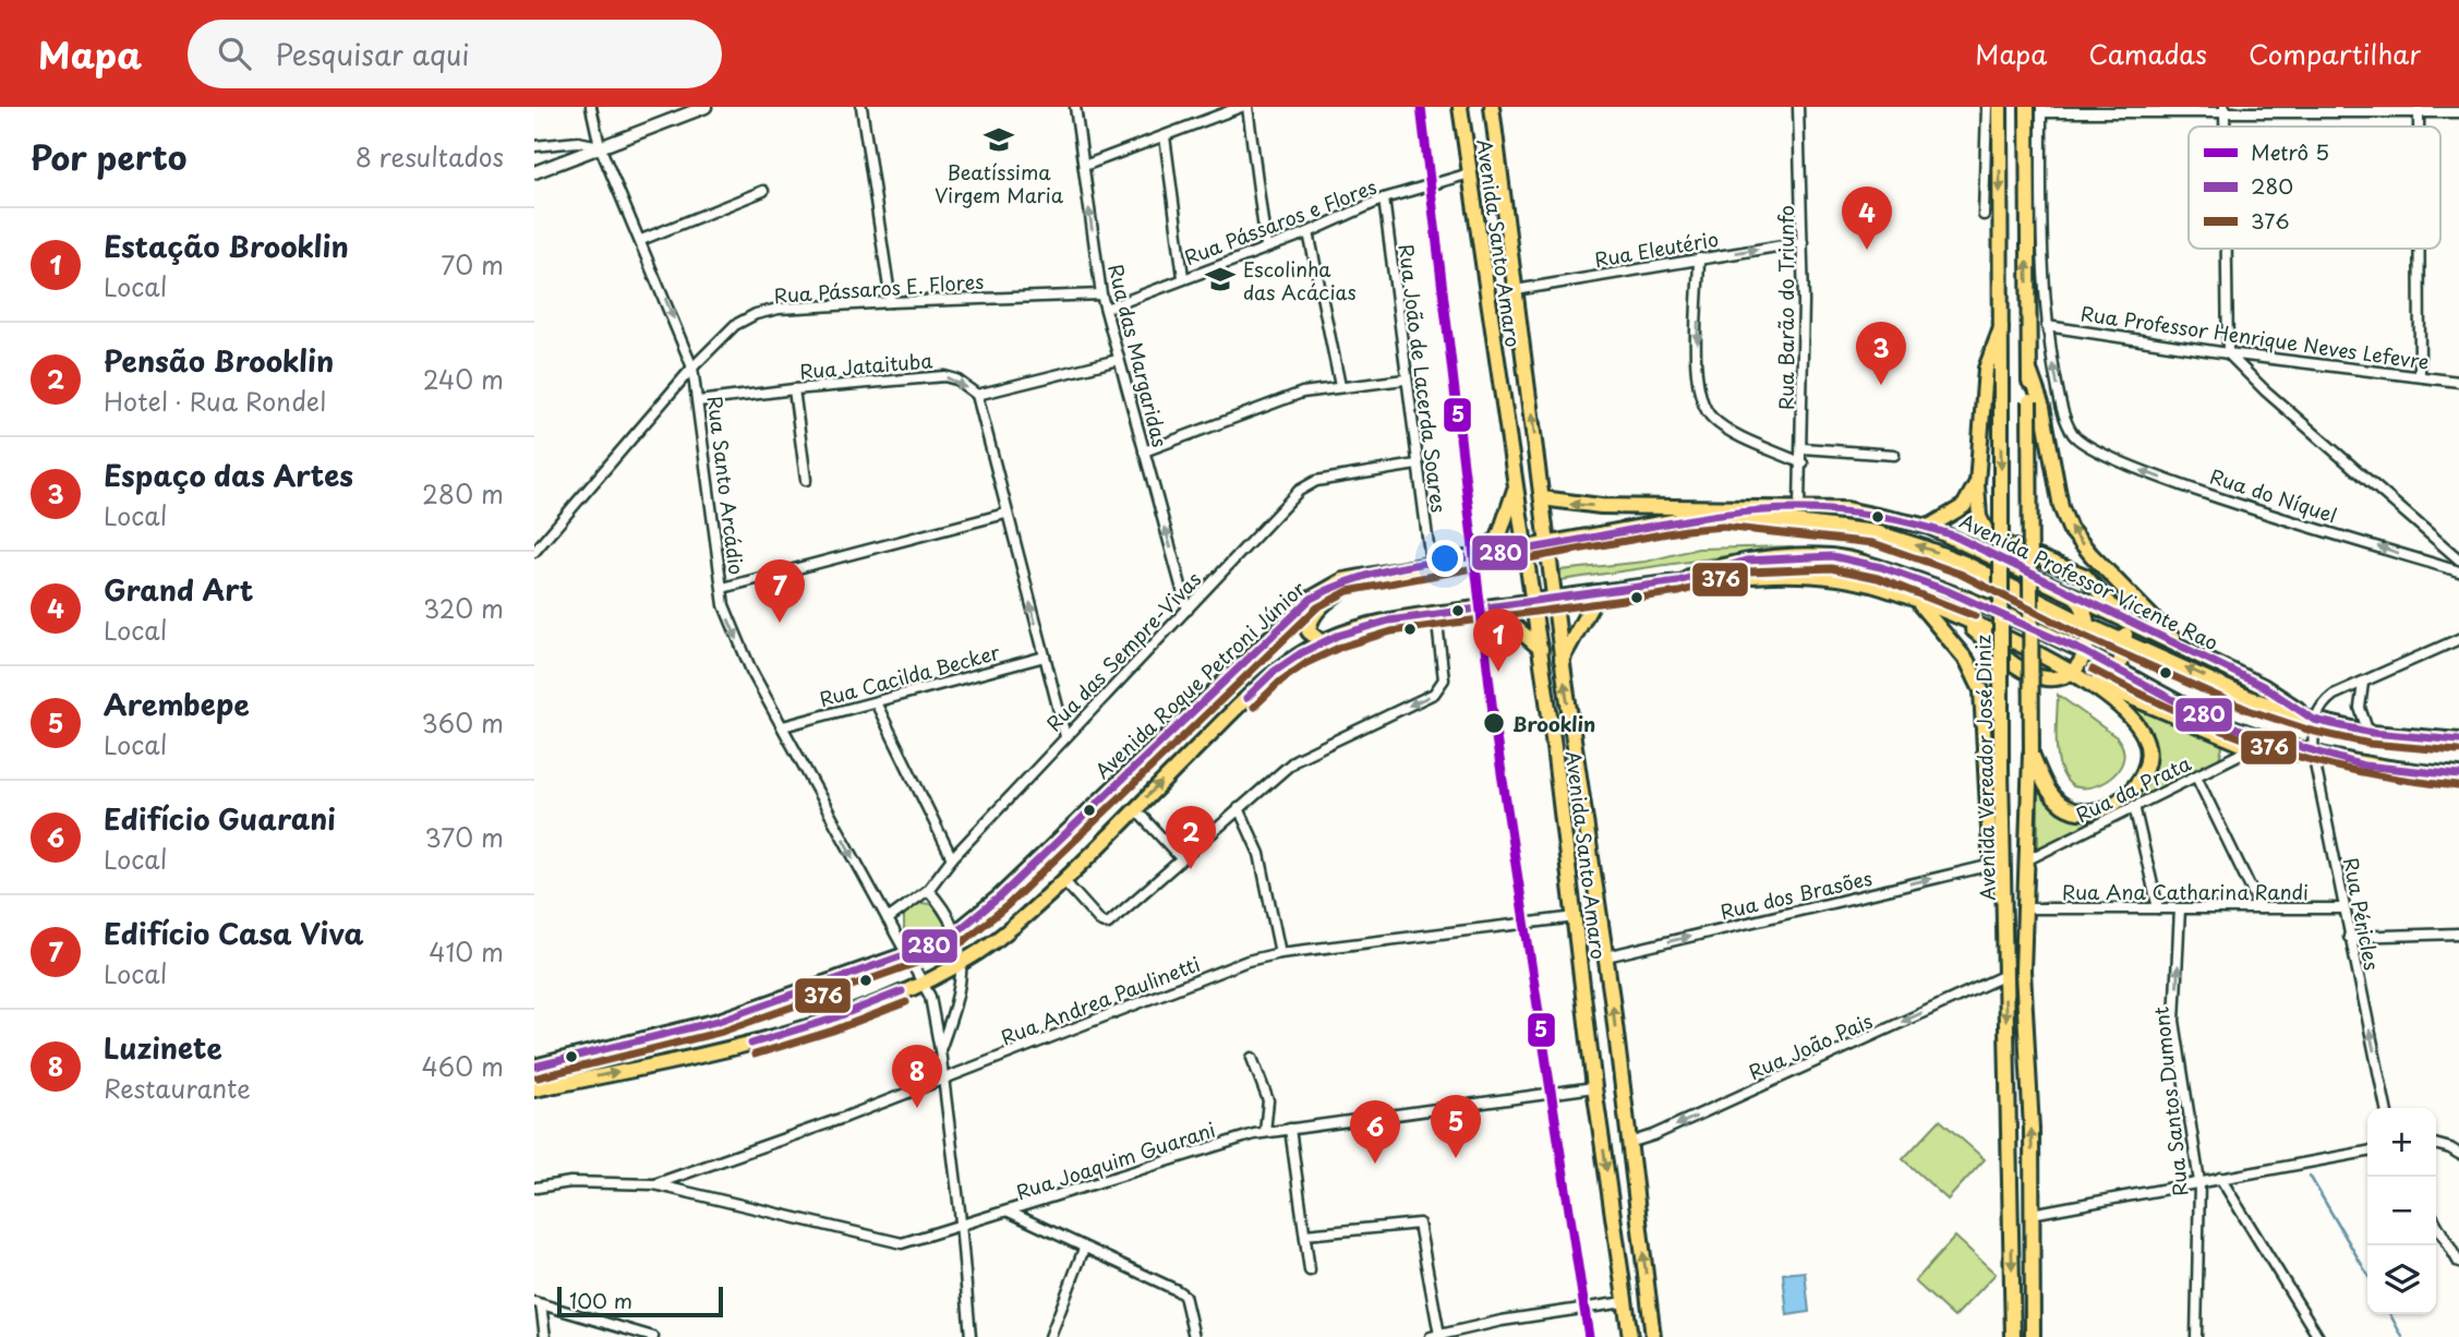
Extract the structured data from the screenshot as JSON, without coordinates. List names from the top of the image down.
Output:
{
  "streets": {
    "main road": [
      "Avenida Santo Amaro",
      "Avenida Professor Vicente Rao",
      "Avenida Roque Petroni Júnior",
      "Avenida Vereador José Diniz"
    ],
    "street": [
      "Rua Pássaros e Flores",
      "Rua Eleutério",
      "Rua Pássaros E. Flores",
      "Rua Barão do Triunfo",
      "Rua Professor Henrique Neves Lefevre",
      "Rua das Margaridas",
      "Rua Jataituba",
      "Rua João de Lacerda Soares",
      "Rua Santo Arcádio",
      "Rua do Níquel",
      "Rua das Sempre-Vivas",
      "Rua Cacilda Becker",
      "Rua da Prata",
      "Rua Ana Catharina Randi",
      "Rua dos Brasões",
      "Rua Péricles",
      "Rua Andrea Paulinetti",
      "Rua João Pais",
      "Rua Santos Dumont",
      "Rua Joaquim Guarani"
    ]
  },
  "crossings": [
    ["Rua Pássaros e Flores", "Avenida Santo Amaro"],
    ["Rua Pássaros e Flores", "Rua das Margaridas"],
    ["Rua Pássaros e Flores", "Rua João de Lacerda Soares"],
    ["Avenida Santo Amaro", "Rua Eleutério"],
    ["Avenida Santo Amaro", "Avenida Professor Vicente Rao"],
    ["Avenida Santo Amaro", "Avenida Roque Petroni Júnior"],
    ["Avenida Santo Amaro", "Rua dos Brasões"],
    ["Avenida Santo Amaro", "Rua Andrea Paulinetti"],
    ["Avenida Santo Amaro", "Rua João Pais"],
    ["Avenida Santo Amaro", "Rua Joaquim Guarani"],
    ["Rua Eleutério", "Rua Barão do Triunfo"],
    ["Rua Pássaros E. Flores", "Rua das Margaridas"],
    ["Rua Pássaros E. Flores", "Rua Santo Arcádio"],
    ["Rua Barão do Triunfo", "Avenida Professor Vicente Rao"],
    ["Rua Professor Henrique Neves Lefevre", "Rua do Níquel"],
    ["Rua das Margaridas", "Rua das Sempre-Vivas"],
    ["Rua Jataituba", "Rua Santo Arcádio"],
    ["Rua João de Lacerda Soares", "Rua das Sempre-Vivas"],
    ["Rua João de Lacerda Soares", "Avenida Roque Petroni Júnior"],
    ["Rua Santo Arcádio", "Rua das Sempre-Vivas"],
    ["Rua Santo Arcádio", "Rua Cacilda Becker"],
    ["Rua Santo Arcádio", "Avenida Roque Petroni Júnior"],
    ["Avenida Professor Vicente Rao", "Avenida Roque Petroni Júnior"],
    ["Avenida Professor Vicente Rao", "Rua Péricles"],
    ["Avenida Vereador José Diniz", "Rua João Pais"],
    ["Rua Ana Catharina Randi", "Rua Péricles"],
    ["Rua Ana Catharina Randi", "Rua Santos Dumont"],
    ["Rua Andrea Paulinetti", "Rua Joaquim Guarani"]
  ],
  "one_way": [
    "Rua Eleutério",
    "Rua das Margaridas",
    "Rua Jataituba",
    "Rua Santo Arcádio",
    "Rua dos Brasões",
    "Rua Péricles",
    "Rua João Pais",
    "Rua Santos Dumont"
  ],
  "places": {
    "school or university": ["Beatíssima Virgem Maria", "Escolinha das Acácias"],
    "other": ["Brooklin"]
  },
  "lines": ["metro line 5", "transit line 280", "transit line 376"],
  "legend": ["Metrô 5", "280", "376"],
  "scale_bar": "100 m",
  "page": {
    "header": "Mapa",
    "search": "Pesquisar aqui",
    "nav": ["Mapa", "Camadas", "Compartilhar"],
    "heading": ["Por perto", "8 resultados"],
    "pins": [
      "4",
      "3",
      "7",
      "1",
      "2",
      "8",
      "5",
      "6"
    ],
    "list": [
      {
        "mark": "1",
        "name": "Estação Brooklin",
        "note": "Local",
        "value": "70 m"
      },
      {
        "mark": "2",
        "name": "Pensão Brooklin",
        "note": "Hotel · Rua Rondel",
        "value": "240 m"
      },
      {
        "mark": "3",
        "name": "Espaço das Artes",
        "note": "Local",
        "value": "280 m"
      },
      {
        "mark": "4",
        "name": "Grand Art",
        "note": "Local",
        "value": "320 m"
      },
      {
        "mark": "5",
        "name": "Arembepe",
        "note": "Local",
        "value": "360 m"
      },
      {
        "mark": "6",
        "name": "Edifício Guarani",
        "note": "Local",
        "value": "370 m"
      },
      {
        "mark": "7",
        "name": "Edifício Casa Viva",
        "note": "Local",
        "value": "410 m"
      },
      {
        "mark": "8",
        "name": "Luzinete",
        "note": "Restaurante",
        "value": "460 m"
      }
    ],
    "map_buttons": ["+", "−"],
    "scale": "100 m"
  }
}
